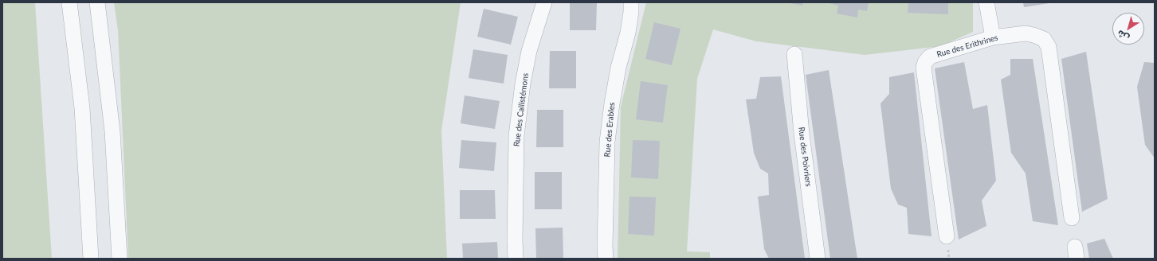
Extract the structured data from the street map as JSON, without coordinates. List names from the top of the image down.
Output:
{
  "streets": {
    "street": [
      "Rue des Erithrines",
      "Rue des Callistémons",
      "Rue des Erables",
      "Rue des Poivriers"
    ]
  },
  "north": "bottom left"
}
